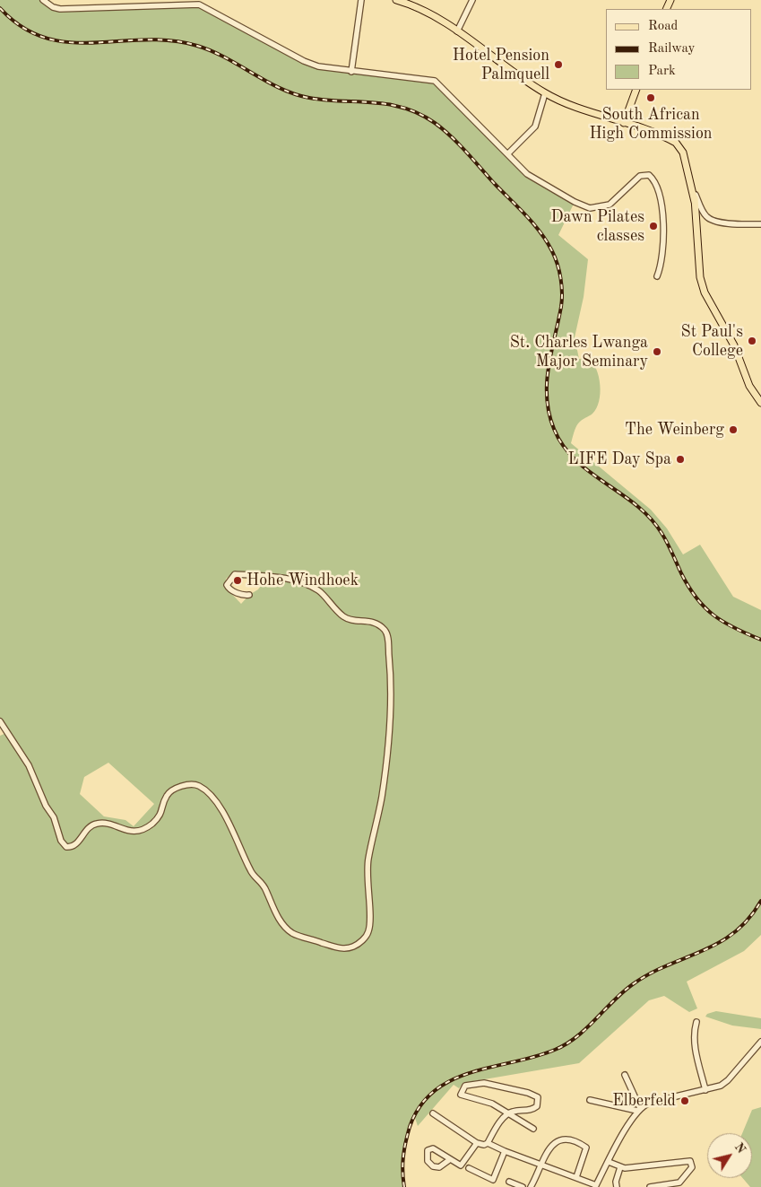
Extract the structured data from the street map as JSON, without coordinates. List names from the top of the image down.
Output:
{
  "places": [
    "Hotel Pension Palmquell",
    "South African High Commission",
    "Dawn Pilates classes",
    "St Paul's College",
    "St. Charles Lwanga Major Seminary",
    "The Weinberg",
    "LIFE Day Spa",
    "Hohe Windhoek",
    "Elberfeld"
  ],
  "legend": ["Road", "Railway", "Park"],
  "north": "top right"
}
